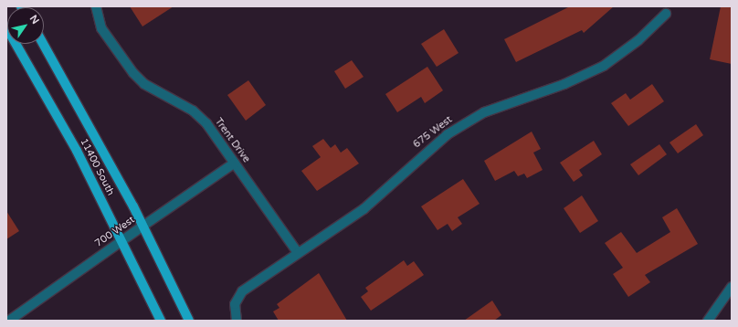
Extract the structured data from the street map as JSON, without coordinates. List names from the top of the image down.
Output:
{
  "streets": {
    "main road": ["11400 South"],
    "street": ["675 West", "Trent Drive", "700 West"]
  },
  "crossings": [
    ["675 West", "Trent Drive"],
    ["Trent Drive", "700 West"],
    ["11400 South", "700 West"]
  ],
  "north": "top right"
}
